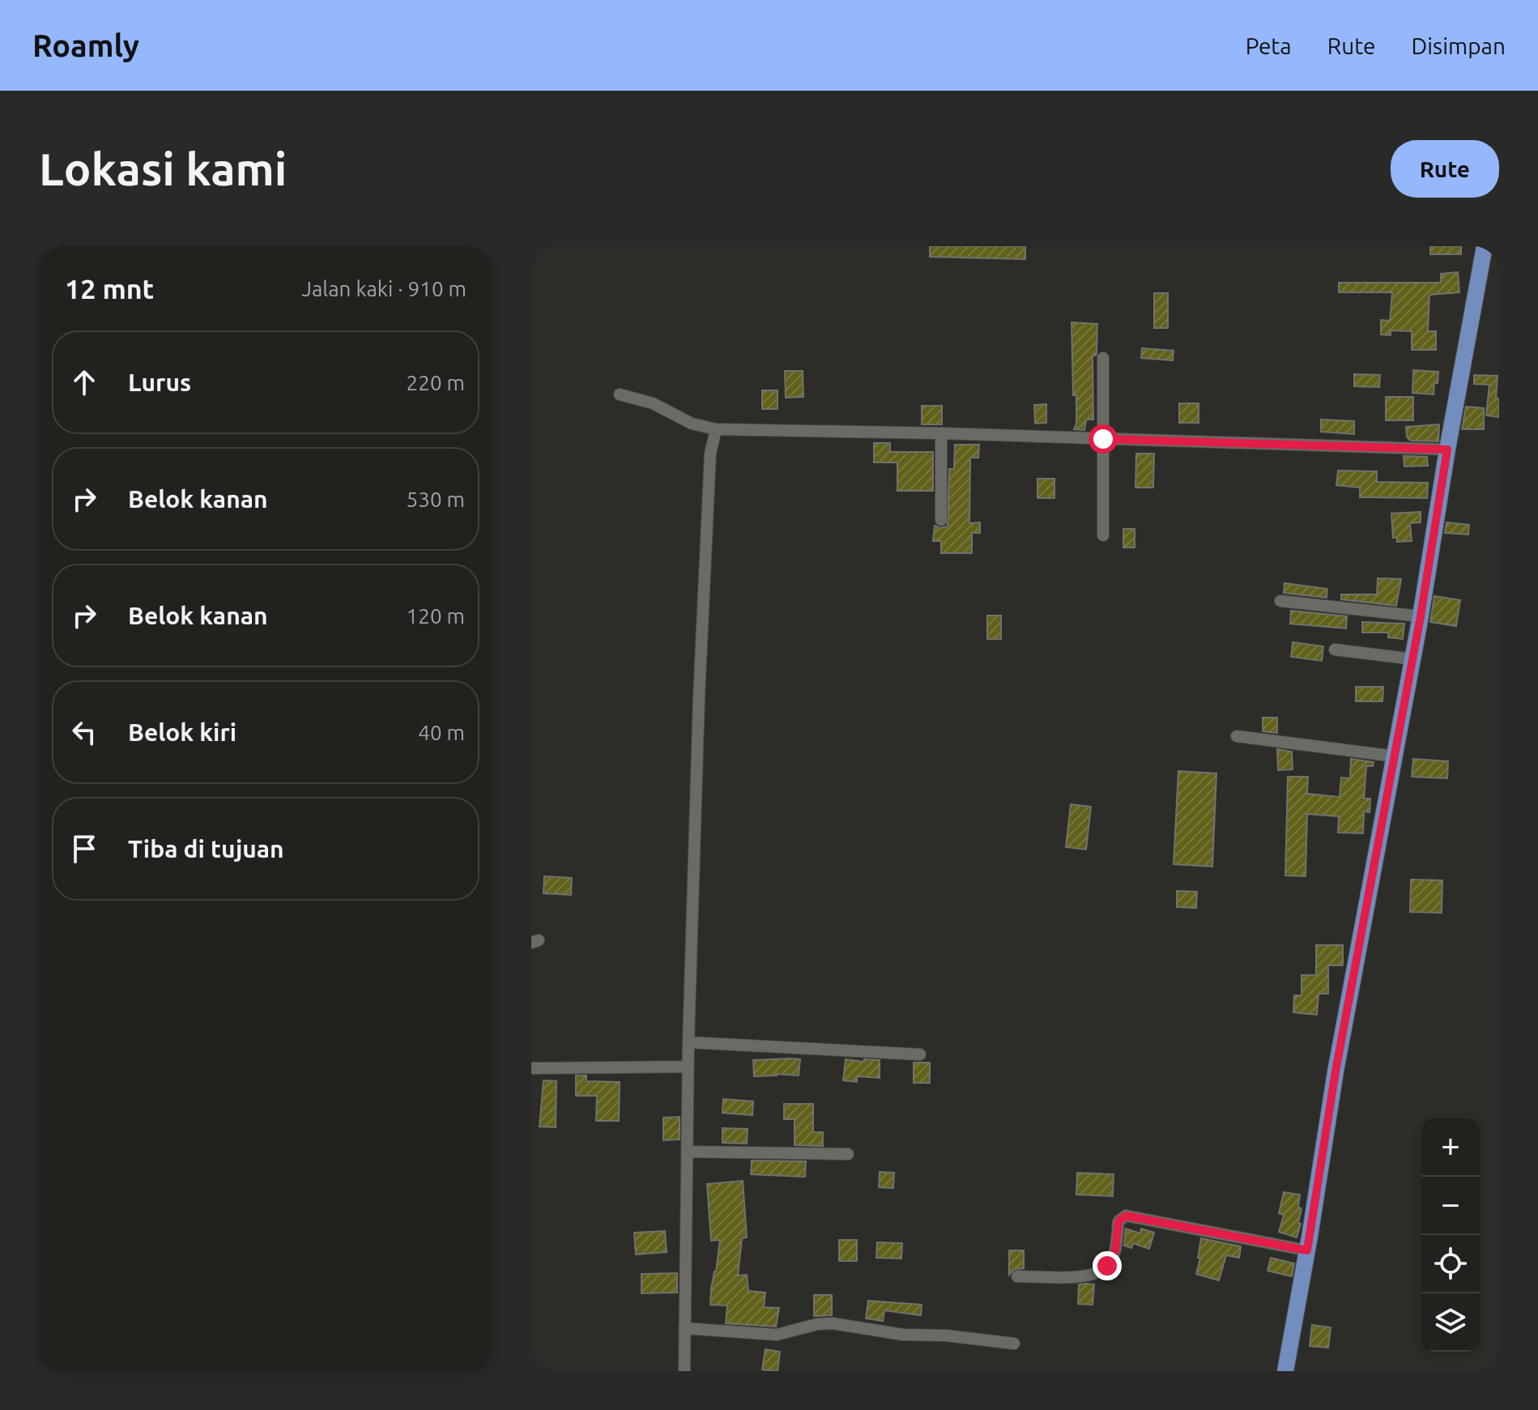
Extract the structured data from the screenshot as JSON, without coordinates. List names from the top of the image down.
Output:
{
  "page": {
    "header": "Roamly",
    "nav": ["Peta", "Rute", "Disimpan"],
    "buttons": "Rute",
    "title": "Lokasi kami",
    "heading": ["12 mnt", "Jalan kaki · 910 m"],
    "list": [
      ["Lurus", "220 m"],
      ["Belok kanan", "530 m"],
      ["Belok kanan", "120 m"],
      ["Belok kiri", "40 m"],
      "Tiba di tujuan"
    ],
    "map_buttons": ["+", "−"]
  }
}
